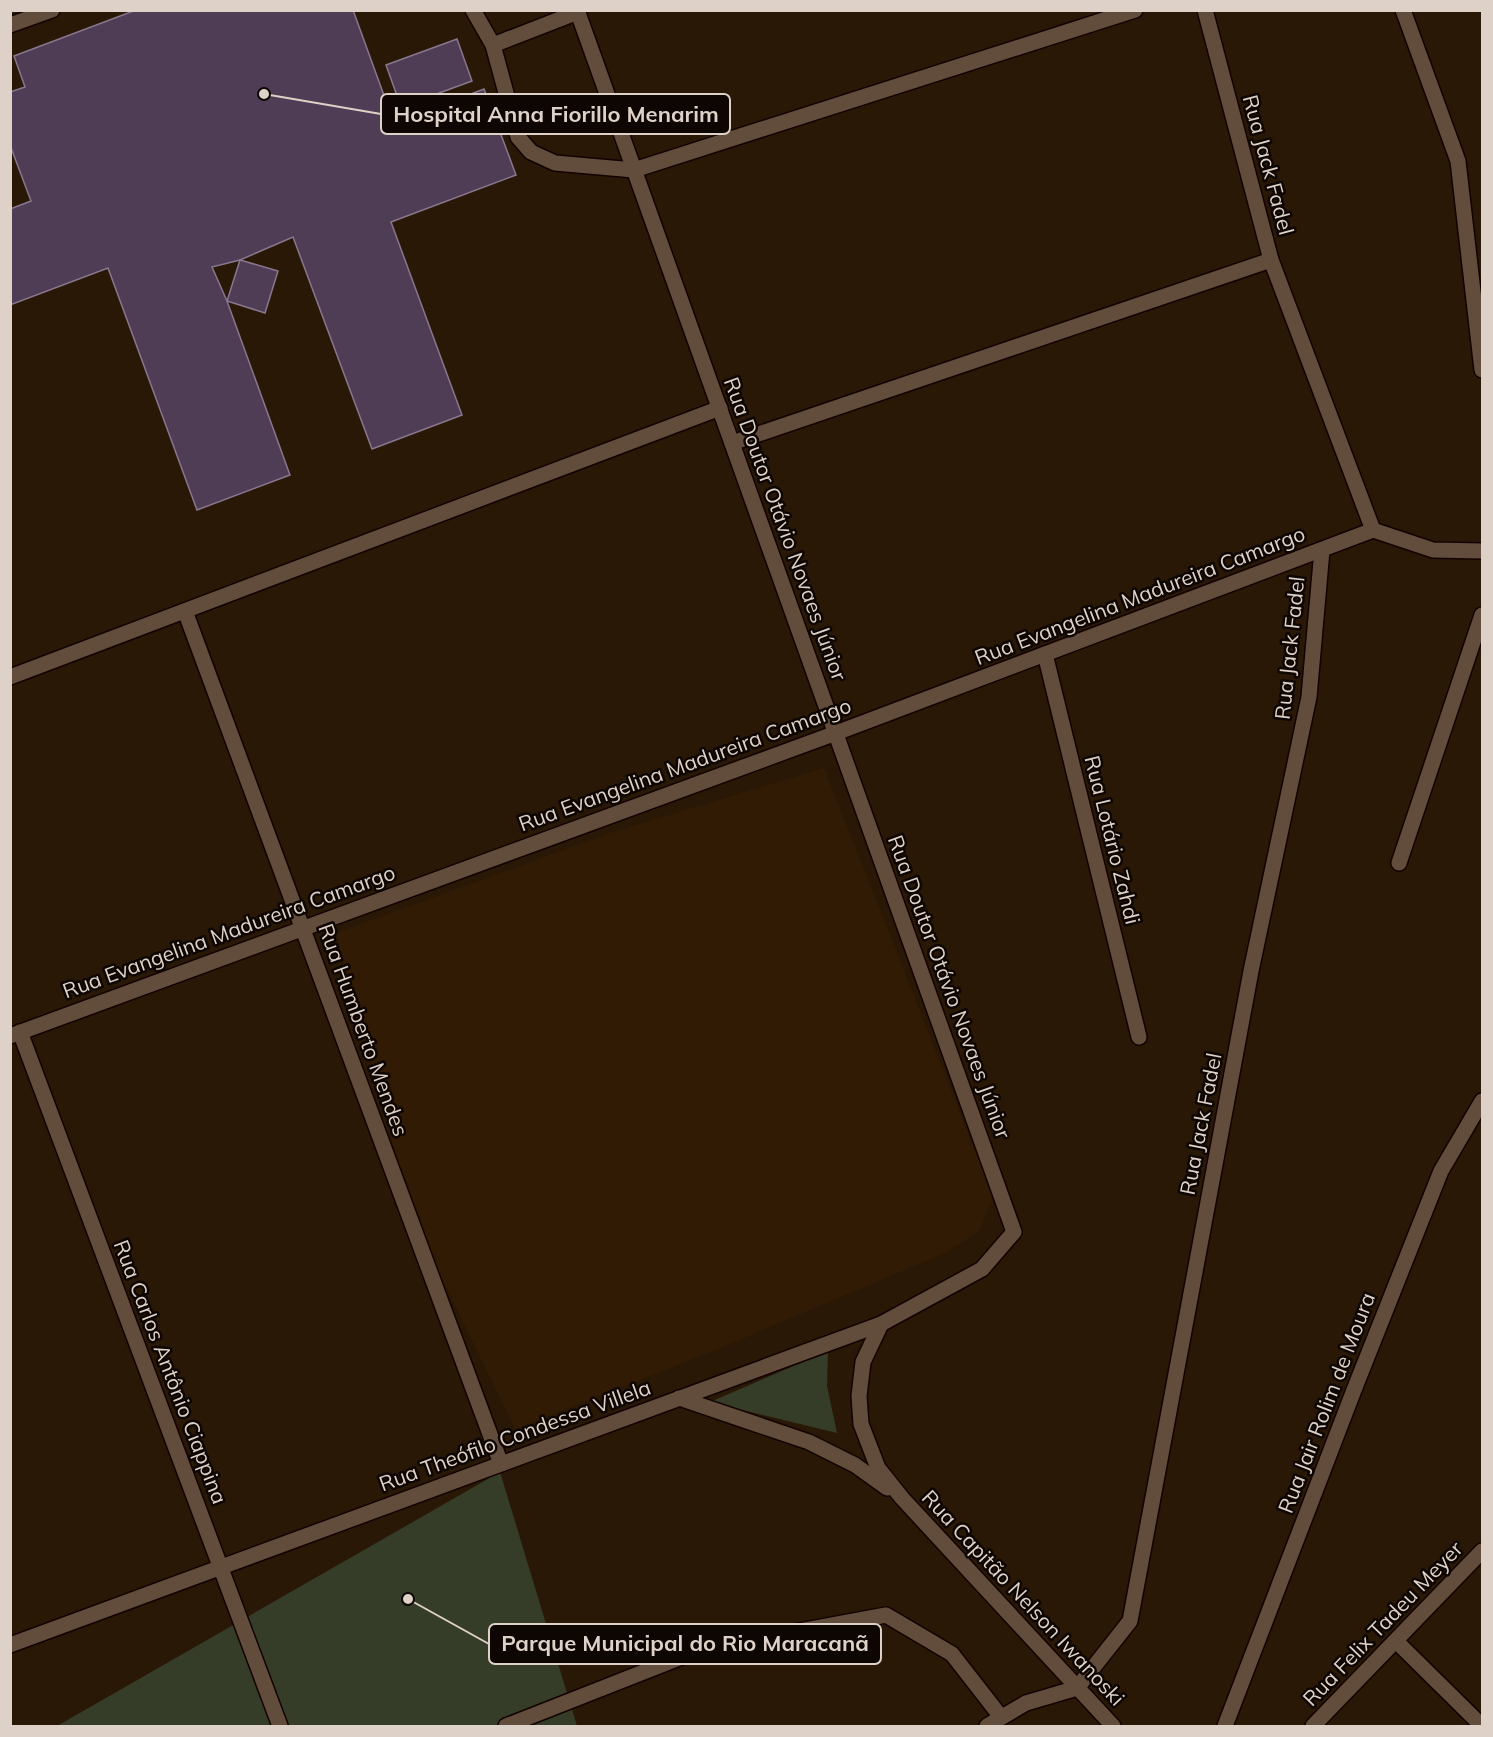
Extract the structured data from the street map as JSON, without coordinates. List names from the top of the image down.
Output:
{
  "streets": {
    "street": [
      "Rua Jack Fadel",
      "Rua Doutor Otávio Novaes Júnior",
      "Rua Evangelina Madureira Camargo",
      "Rua Lotário Zahdi",
      "Rua Humberto Mendes",
      "Rua Carlos Antônio Ciappina",
      "Rua Jair Rolim de Moura",
      "Rua Theófilo Condessa Villela",
      "Rua Capitão Nelson Iwanoski",
      "Rua Felix Tadeu Meyer"
    ]
  },
  "crossings": [
    ["Rua Jack Fadel", "Rua Evangelina Madureira Camargo"],
    ["Rua Jack Fadel", "Rua Capitão Nelson Iwanoski"],
    ["Rua Doutor Otávio Novaes Júnior", "Rua Evangelina Madureira Camargo"],
    ["Rua Doutor Otávio Novaes Júnior", "Rua Theófilo Condessa Villela"],
    ["Rua Evangelina Madureira Camargo", "Rua Lotário Zahdi"],
    ["Rua Evangelina Madureira Camargo", "Rua Humberto Mendes"],
    ["Rua Evangelina Madureira Camargo", "Rua Carlos Antônio Ciappina"],
    ["Rua Humberto Mendes", "Rua Theófilo Condessa Villela"],
    ["Rua Carlos Antônio Ciappina", "Rua Theófilo Condessa Villela"],
    ["Rua Theófilo Condessa Villela", "Rua Capitão Nelson Iwanoski"]
  ],
  "places": ["Hospital Anna Fiorillo Menarim", "Parque Municipal do Rio Maracanã"]
}
